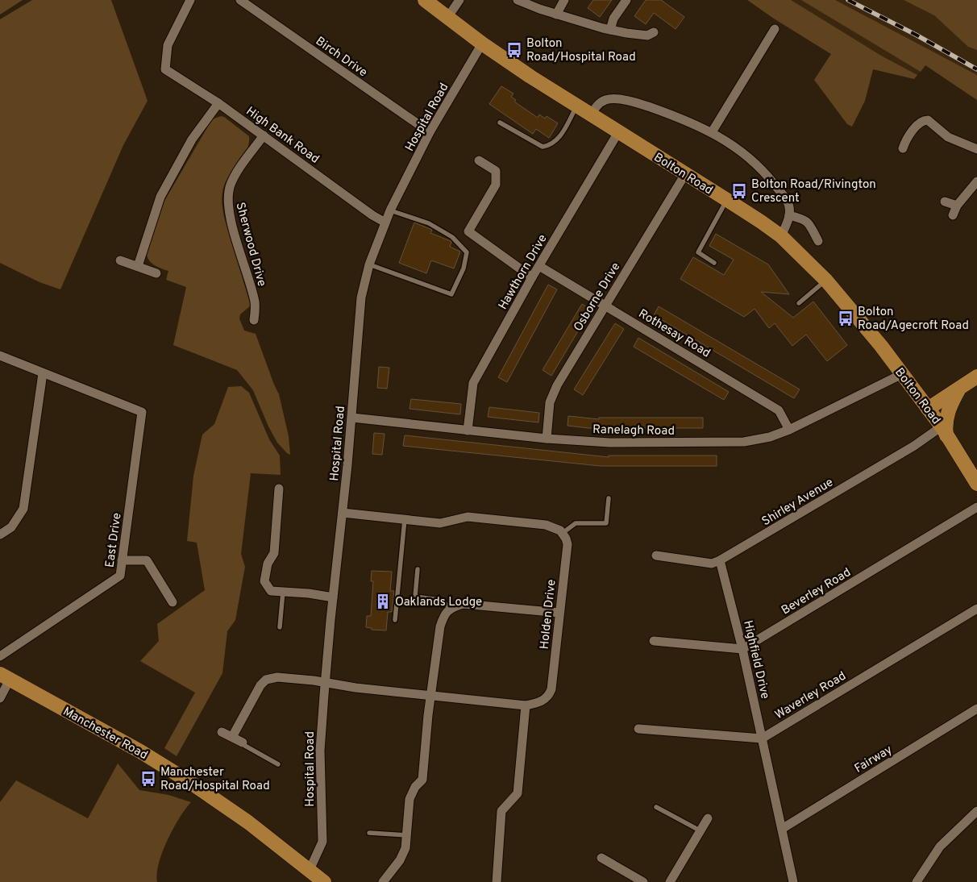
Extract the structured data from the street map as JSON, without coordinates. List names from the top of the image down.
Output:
{
  "streets": {
    "main road": ["Bolton Road", "Manchester Road"],
    "street": [
      "Birch Drive",
      "Hospital Road",
      "High Bank Road",
      "Sherwood Drive",
      "Hawthorn Drive",
      "Osborne Drive",
      "Rothesay Road",
      "Ranelagh Road",
      "Shirley Avenue",
      "East Drive",
      "Beverley Road",
      "Holden Drive",
      "Highfield Drive",
      "Waverley Road",
      "Fairway"
    ]
  },
  "crossings": [
    ["Birch Drive", "Hospital Road"],
    ["Hospital Road", "High Bank Road"],
    ["Hospital Road", "Bolton Road"],
    ["Hospital Road", "Ranelagh Road"],
    ["Hospital Road", "Holden Drive"],
    ["Hospital Road", "Manchester Road"],
    ["High Bank Road", "Sherwood Drive"],
    ["Bolton Road", "Hawthorn Drive"],
    ["Bolton Road", "Osborne Drive"],
    ["Bolton Road", "Ranelagh Road"],
    ["Bolton Road", "Shirley Avenue"],
    ["Hawthorn Drive", "Rothesay Road"],
    ["Hawthorn Drive", "Ranelagh Road"],
    ["Osborne Drive", "Rothesay Road"],
    ["Osborne Drive", "Ranelagh Road"],
    ["Rothesay Road", "Ranelagh Road"],
    ["Shirley Avenue", "Highfield Drive"],
    ["Beverley Road", "Highfield Drive"],
    ["Highfield Drive", "Waverley Road"],
    ["Highfield Drive", "Fairway"]
  ],
  "places": {
    "bus stop": [
      "Bolton Road/Hospital Road",
      "Bolton Road/Rivington Crescent",
      "Bolton Road/Agecroft Road",
      "Manchester Road/Hospital Road"
    ],
    "building": ["Oaklands Lodge"]
  }
}
